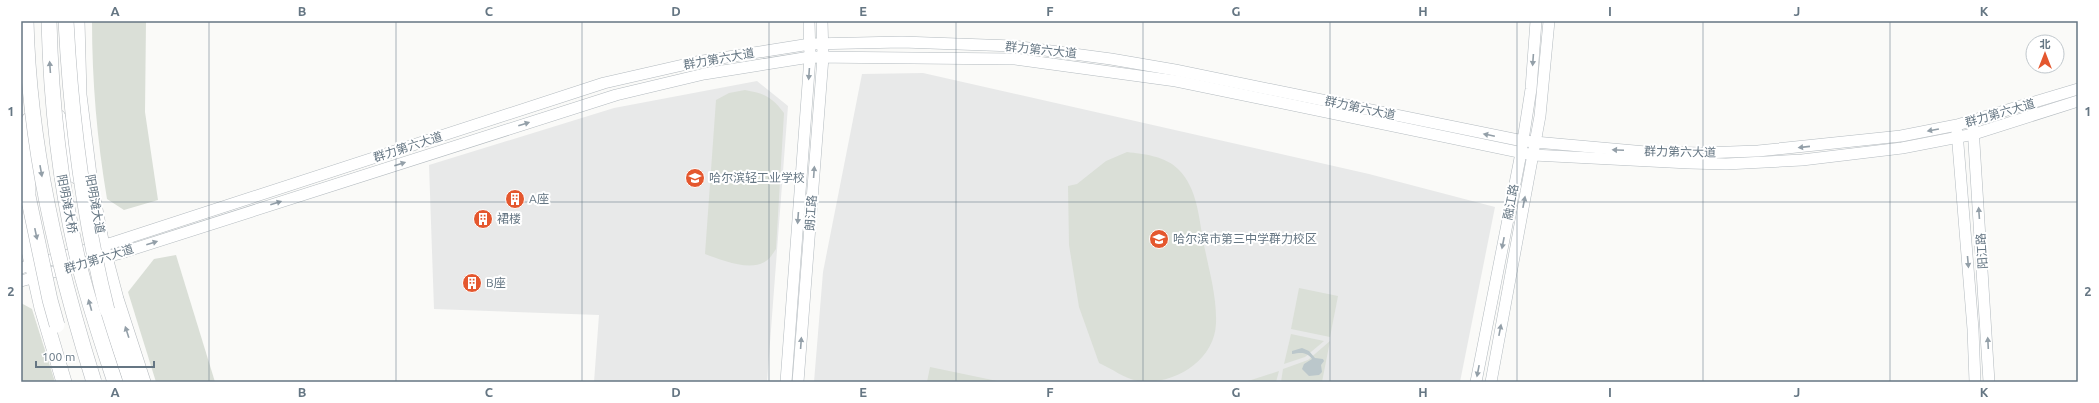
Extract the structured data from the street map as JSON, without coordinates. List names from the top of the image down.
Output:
{
  "streets": {
    "highway": ["阳明滩大桥", "阳明滩大道"],
    "main road": [
      "群力第六大道",
      "融江路",
      "朗江路",
      "阳江路"
    ]
  },
  "crossings": [
    ["群力第六大道", "融江路"],
    ["群力第六大道", "阳明滩大道"],
    ["群力第六大道", "朗江路"],
    ["群力第六大道", "阳江路"]
  ],
  "places": {
    "school or university": ["哈尔滨轻工业学校", "哈尔滨市第三中学群力校区"],
    "building": ["A座", "裙楼", "B座"]
  },
  "scale_bar": "100 m",
  "north": "top",
  "grid": {
    "columns": [
      "A",
      "B",
      "C",
      "D",
      "E",
      "F",
      "G",
      "H",
      "I",
      "J",
      "K"
    ],
    "rows": ["1", "2"]
  }
}
